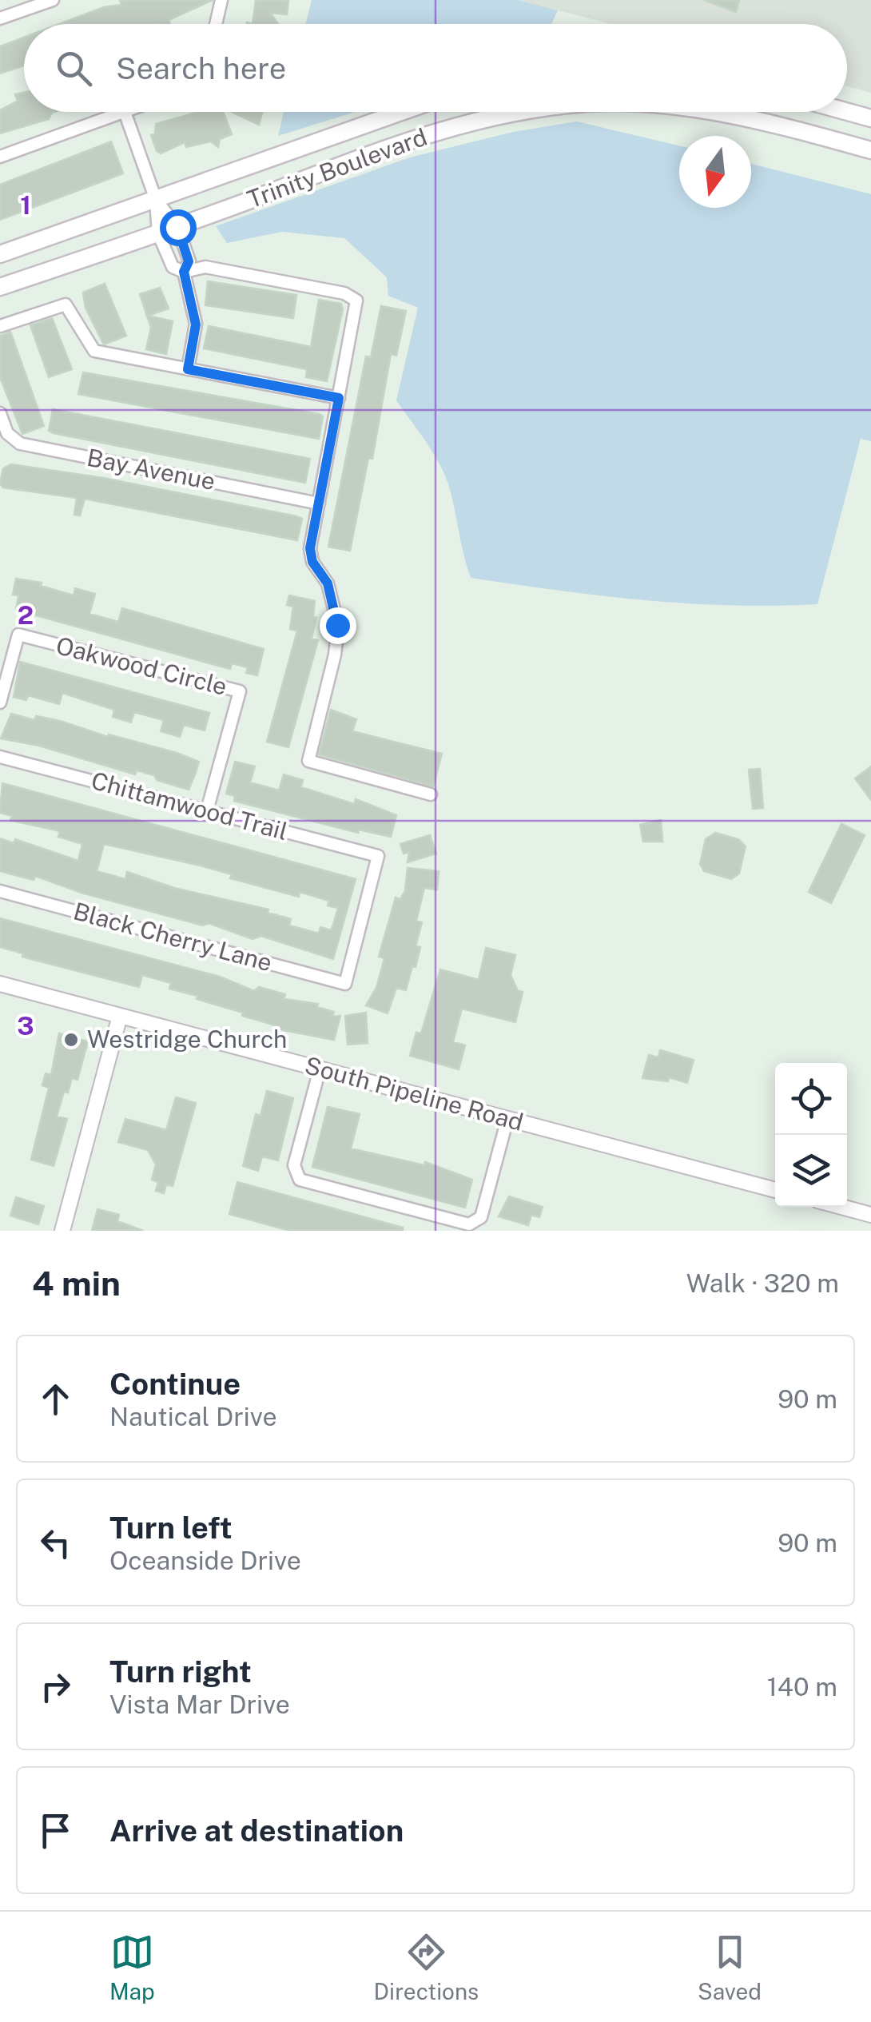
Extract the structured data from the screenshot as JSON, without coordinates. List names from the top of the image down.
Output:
{
  "streets": {
    "main road": ["Trinity Boulevard"],
    "street": [
      "Bay Avenue",
      "Oakwood Circle",
      "Chittamwood Trail",
      "Black Cherry Lane",
      "South Pipeline Road"
    ]
  },
  "crossings": [
    ["Oakwood Circle", "Chittamwood Trail"],
    ["Chittamwood Trail", "Black Cherry Lane"]
  ],
  "places": ["Westridge Church"],
  "north": "bottom",
  "page": {
    "search": "Search here",
    "heading": ["4 min", "Walk · 320 m"],
    "list": [
      ["Continue", "Nautical Drive", "90 m"],
      ["Turn left", "Oceanside Drive", "90 m"],
      ["Turn right", "Vista Mar Drive", "140 m"],
      "Arrive at destination"
    ],
    "nav": ["Map", "Directions", "Saved"]
  },
  "grid": {
    "rows": ["1", "2", "3"]
  }
}
